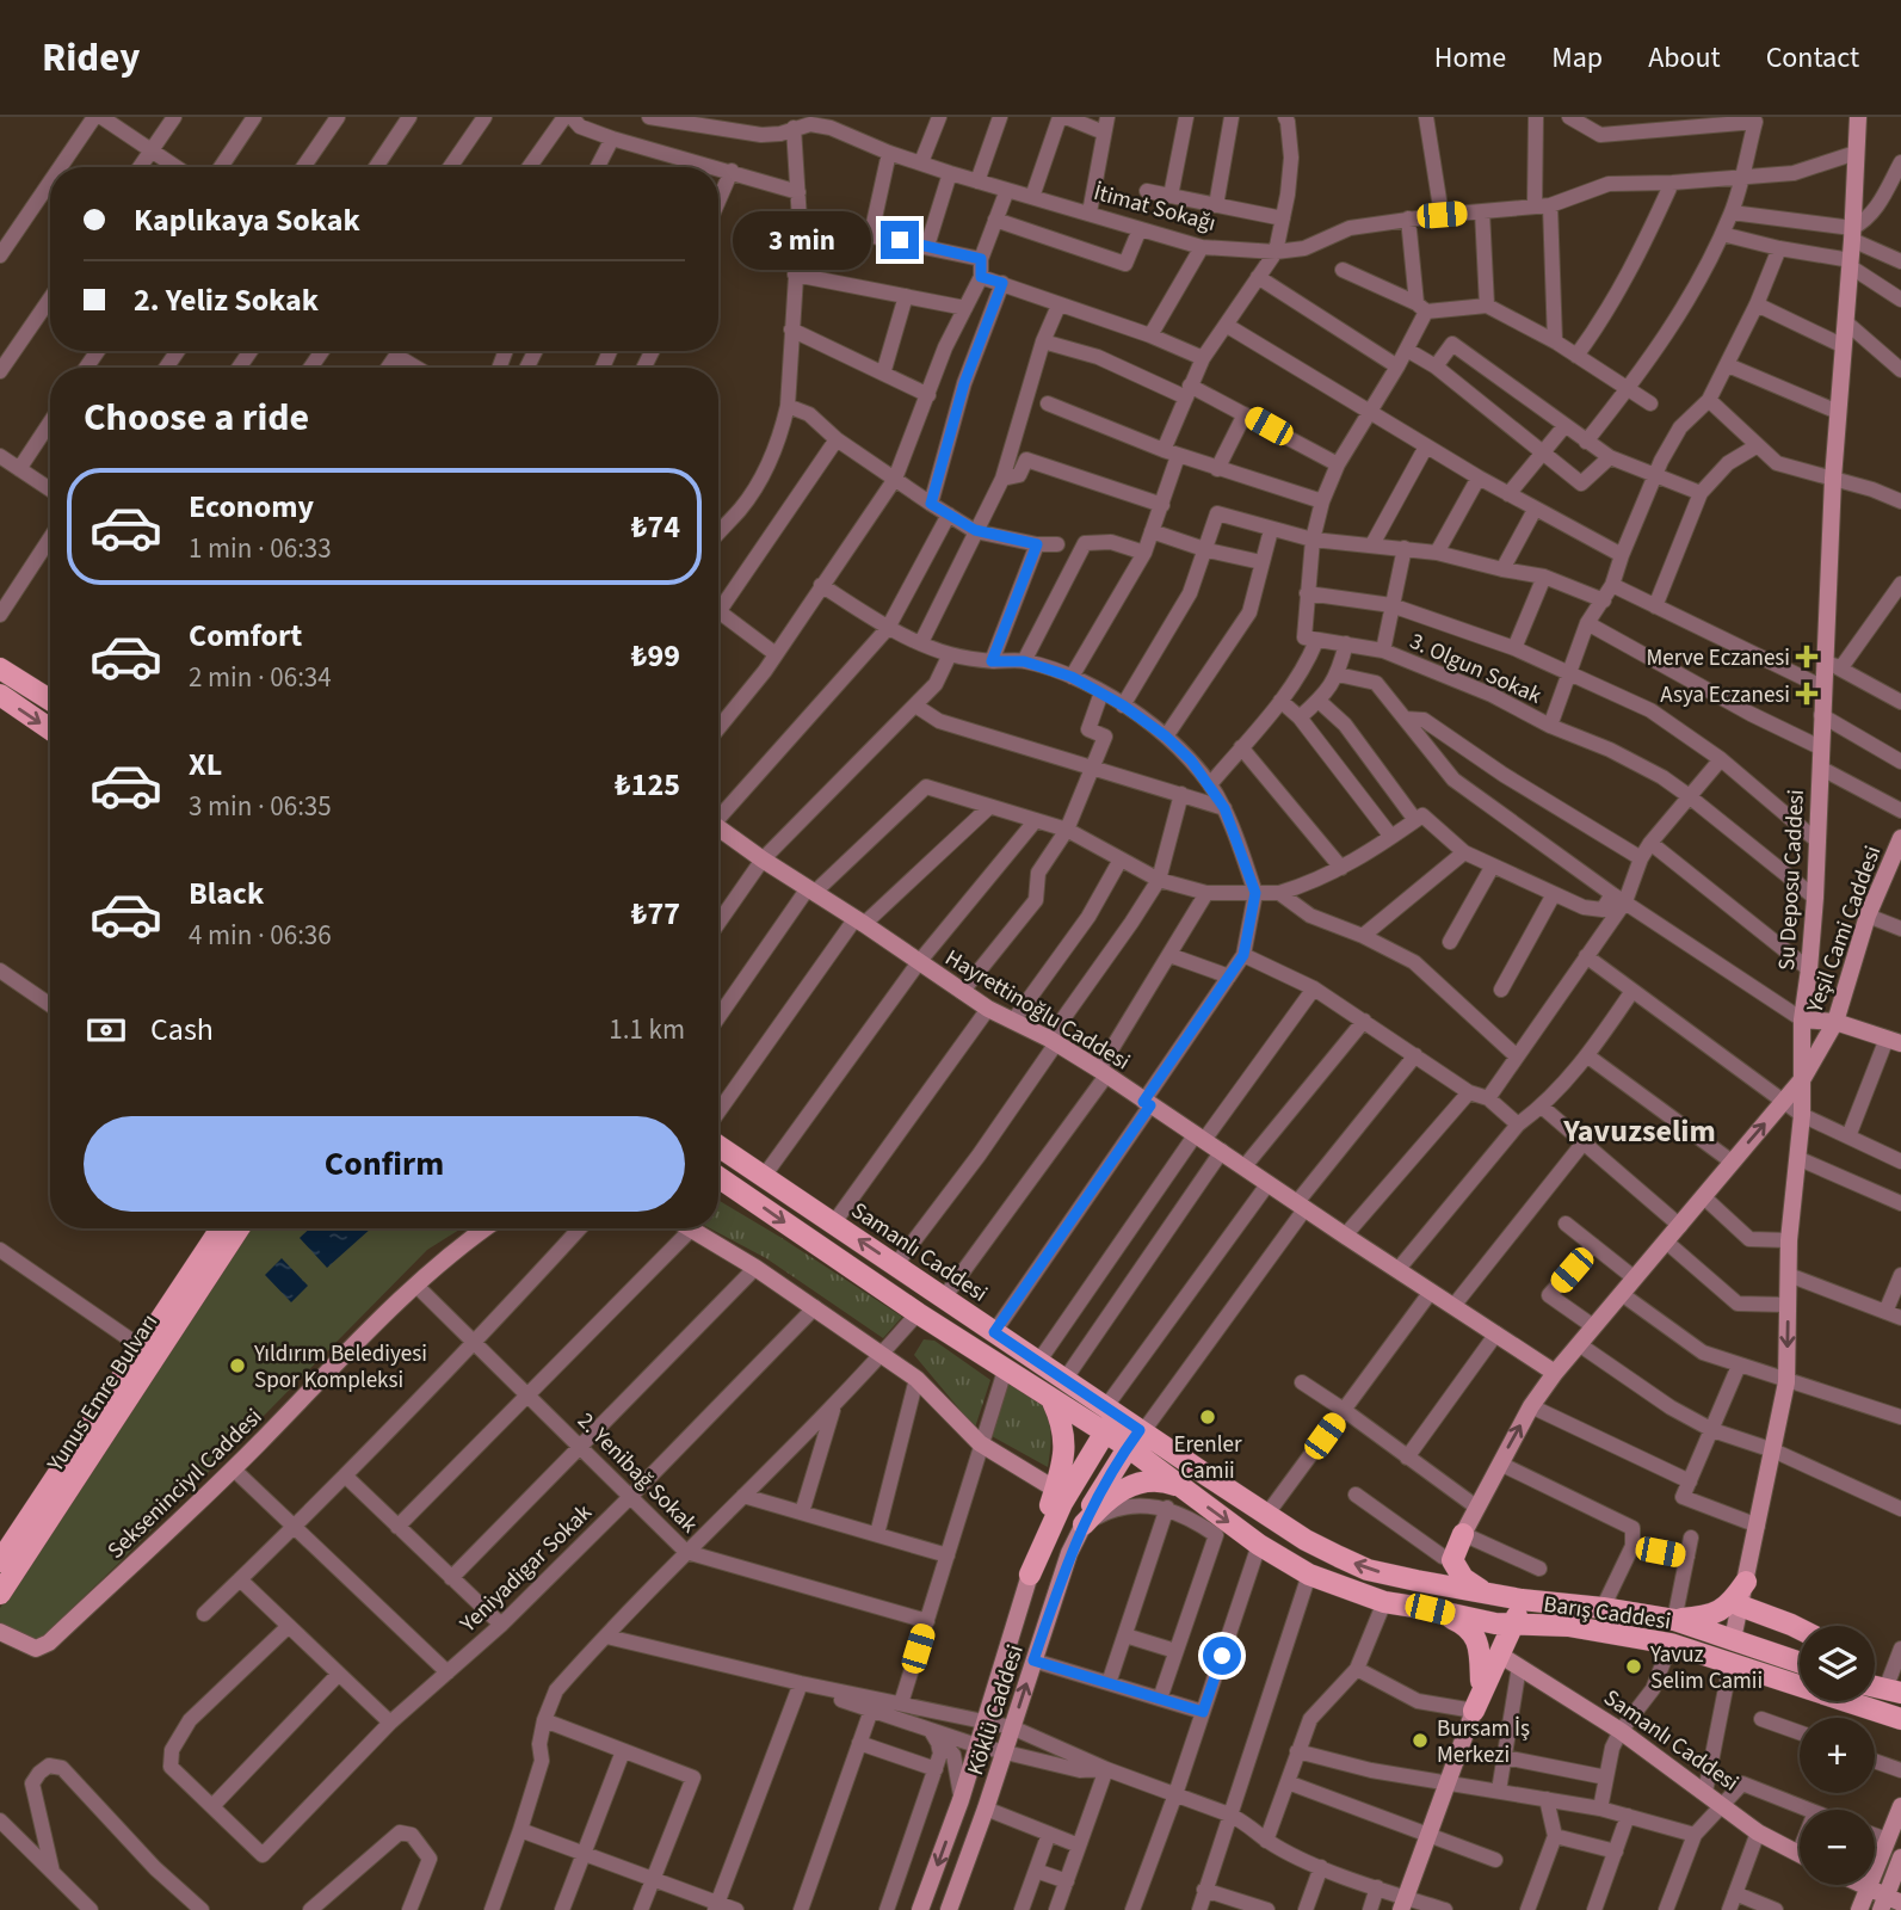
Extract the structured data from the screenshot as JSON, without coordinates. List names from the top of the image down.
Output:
{
  "streets": {
    "main road": [
      "Su Deposu Caddesi",
      "Yeşil Cami Caddesi",
      "Hayrettinoğlu Caddesi",
      "Samanlı Caddesi",
      "Yunus Emre Bulvarı",
      "Sekseninciyıl Caddesi",
      "Barış Caddesi",
      "Köklü Caddesi"
    ],
    "street": [
      "İtimat Sokağı",
      "3. Olgun Sokak",
      "2. Yenibağ Sokak",
      "Yeniyadigar Sokak"
    ]
  },
  "crossings": [
    ["İtimat Sokağı", "Su Deposu Caddesi"],
    ["3. Olgun Sokak", "Su Deposu Caddesi"],
    ["Su Deposu Caddesi", "Yeşil Cami Caddesi"],
    ["Su Deposu Caddesi", "Barış Caddesi"],
    ["Yeşil Cami Caddesi", "Hayrettinoğlu Caddesi"],
    ["Samanlı Caddesi", "Barış Caddesi"],
    ["2. Yenibağ Sokak", "Sekseninciyıl Caddesi"],
    ["2. Yenibağ Sokak", "Yeniyadigar Sokak"]
  ],
  "districts": ["Yavuzselim"],
  "places": {
    "health": ["Merve Eczanesi", "Asya Eczanesi"],
    "other": [
      "Yıldırım Belediyesi Spor Kompleksi",
      "Erenler Camii",
      "Yavuz Selim Camii",
      "Bursam İş Merkezi"
    ]
  },
  "page": {
    "header": "Ridey",
    "nav": [
      "Home",
      "Map",
      "About",
      "Contact"
    ],
    "banner": ["Kaplıkaya Sokak", "2. Yeliz Sokak"],
    "bubble": "3 min",
    "heading": "Choose a ride",
    "list": [
      {
        "name": "Economy",
        "note": "1 min · 06:33",
        "value": "₺74"
      },
      {
        "name": "Comfort",
        "note": "2 min · 06:34",
        "value": "₺99"
      },
      {
        "name": "XL",
        "note": "3 min · 06:35",
        "value": "₺125"
      },
      {
        "name": "Black",
        "note": "4 min · 06:36",
        "value": "₺77"
      }
    ],
    "pay": ["Cash", "1.1 km"],
    "buttons": "Confirm",
    "map_buttons": ["+", "−"]
  }
}
